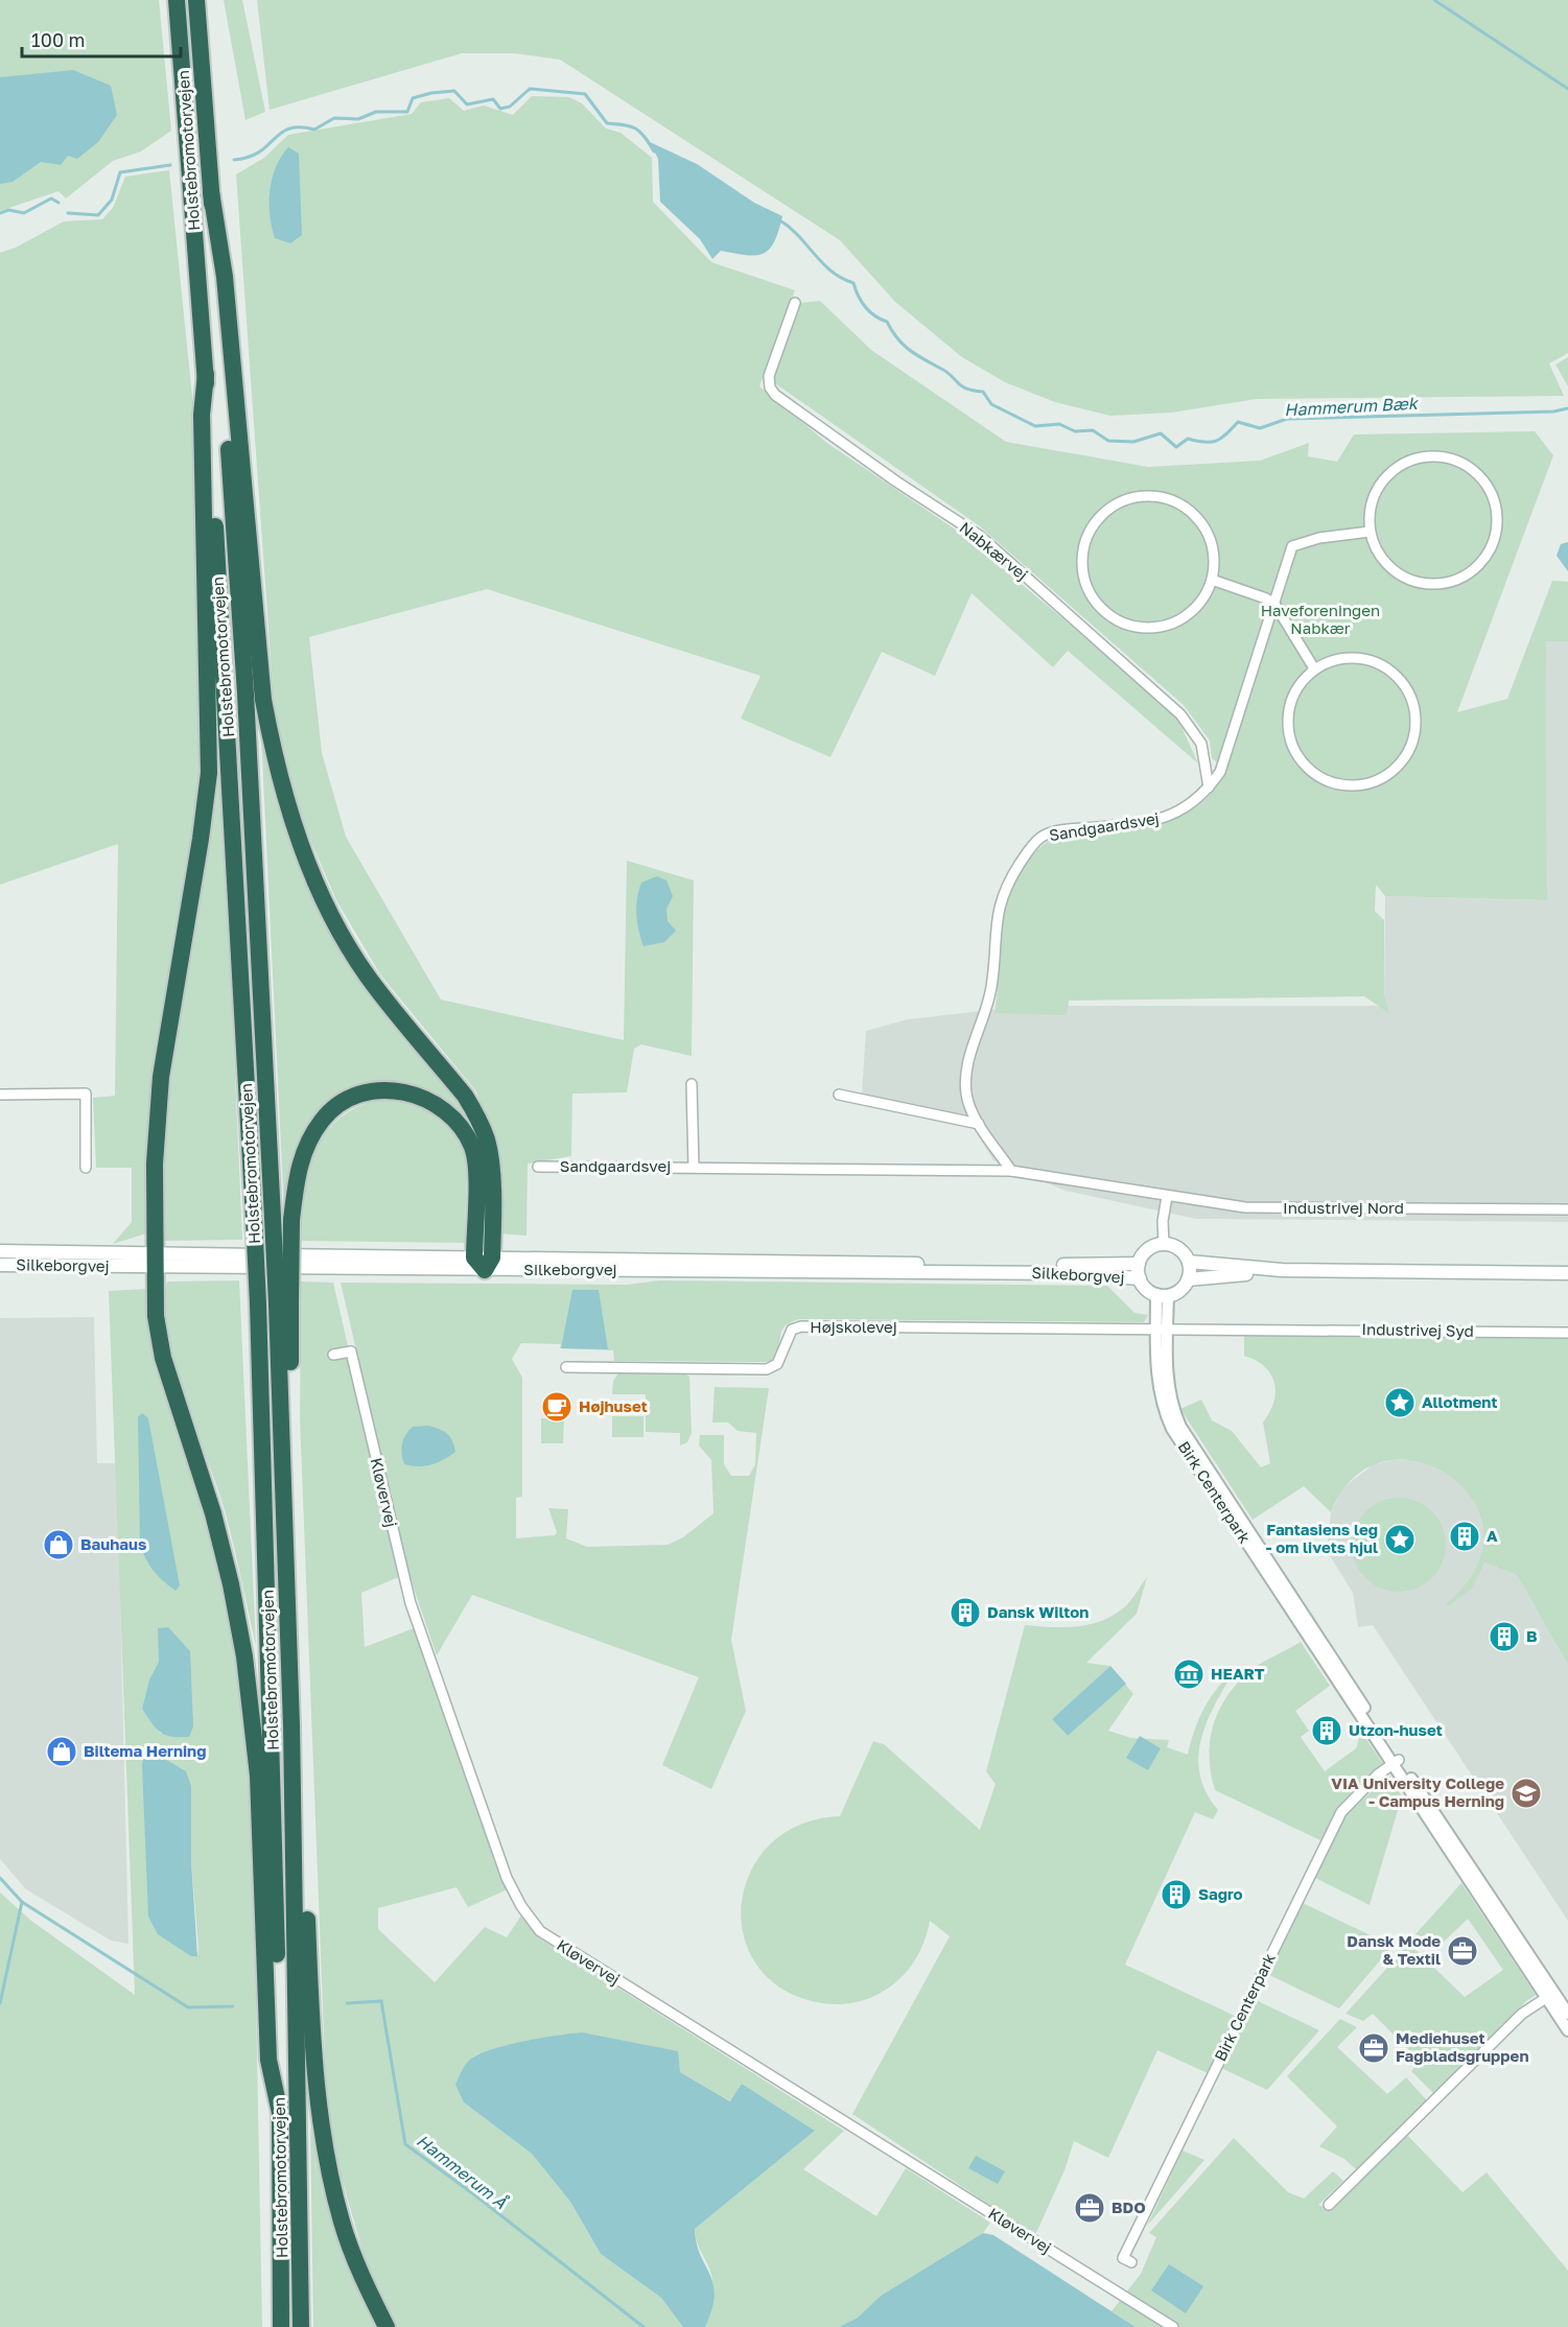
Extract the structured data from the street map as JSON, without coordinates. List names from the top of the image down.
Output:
{
  "streets": {
    "highway": ["Holstebromotorvejen"],
    "main road": ["Silkeborgvej"],
    "street": [
      "Nabkærvej",
      "Sandgaardsvej",
      "Industrivej Nord",
      "Højskolevej",
      "Industrivej Syd",
      "Kløvervej",
      "Birk Centerpark"
    ]
  },
  "crossings": [
    ["Nabkærvej", "Sandgaardsvej"],
    ["Sandgaardsvej", "Industrivej Nord"],
    ["Silkeborgvej", "Birk Centerpark"],
    ["Højskolevej", "Industrivej Syd"],
    ["Højskolevej", "Birk Centerpark"],
    ["Industrivej Syd", "Birk Centerpark"]
  ],
  "water": ["Hammerum Bæk", "Hammerum Å"],
  "parks": ["Haveforeningen Nabkær"],
  "places": {
    "place": ["Allotment", "Fantasiens leg - om livets hjul"],
    "cafe": ["Højhuset"],
    "building": [
      "A",
      "Dansk Wilton",
      "B",
      "Utzon-huset",
      "Sagro"
    ],
    "shop": ["Bauhaus", "Biltema Herning"],
    "museum": ["HEART"],
    "school or university": ["VIA University College - Campus Herning"],
    "office": ["Dansk Mode & Textil", "Mediehuset Fagbladsgruppen", "BDO"]
  },
  "scale_bar": "100 m"
}
